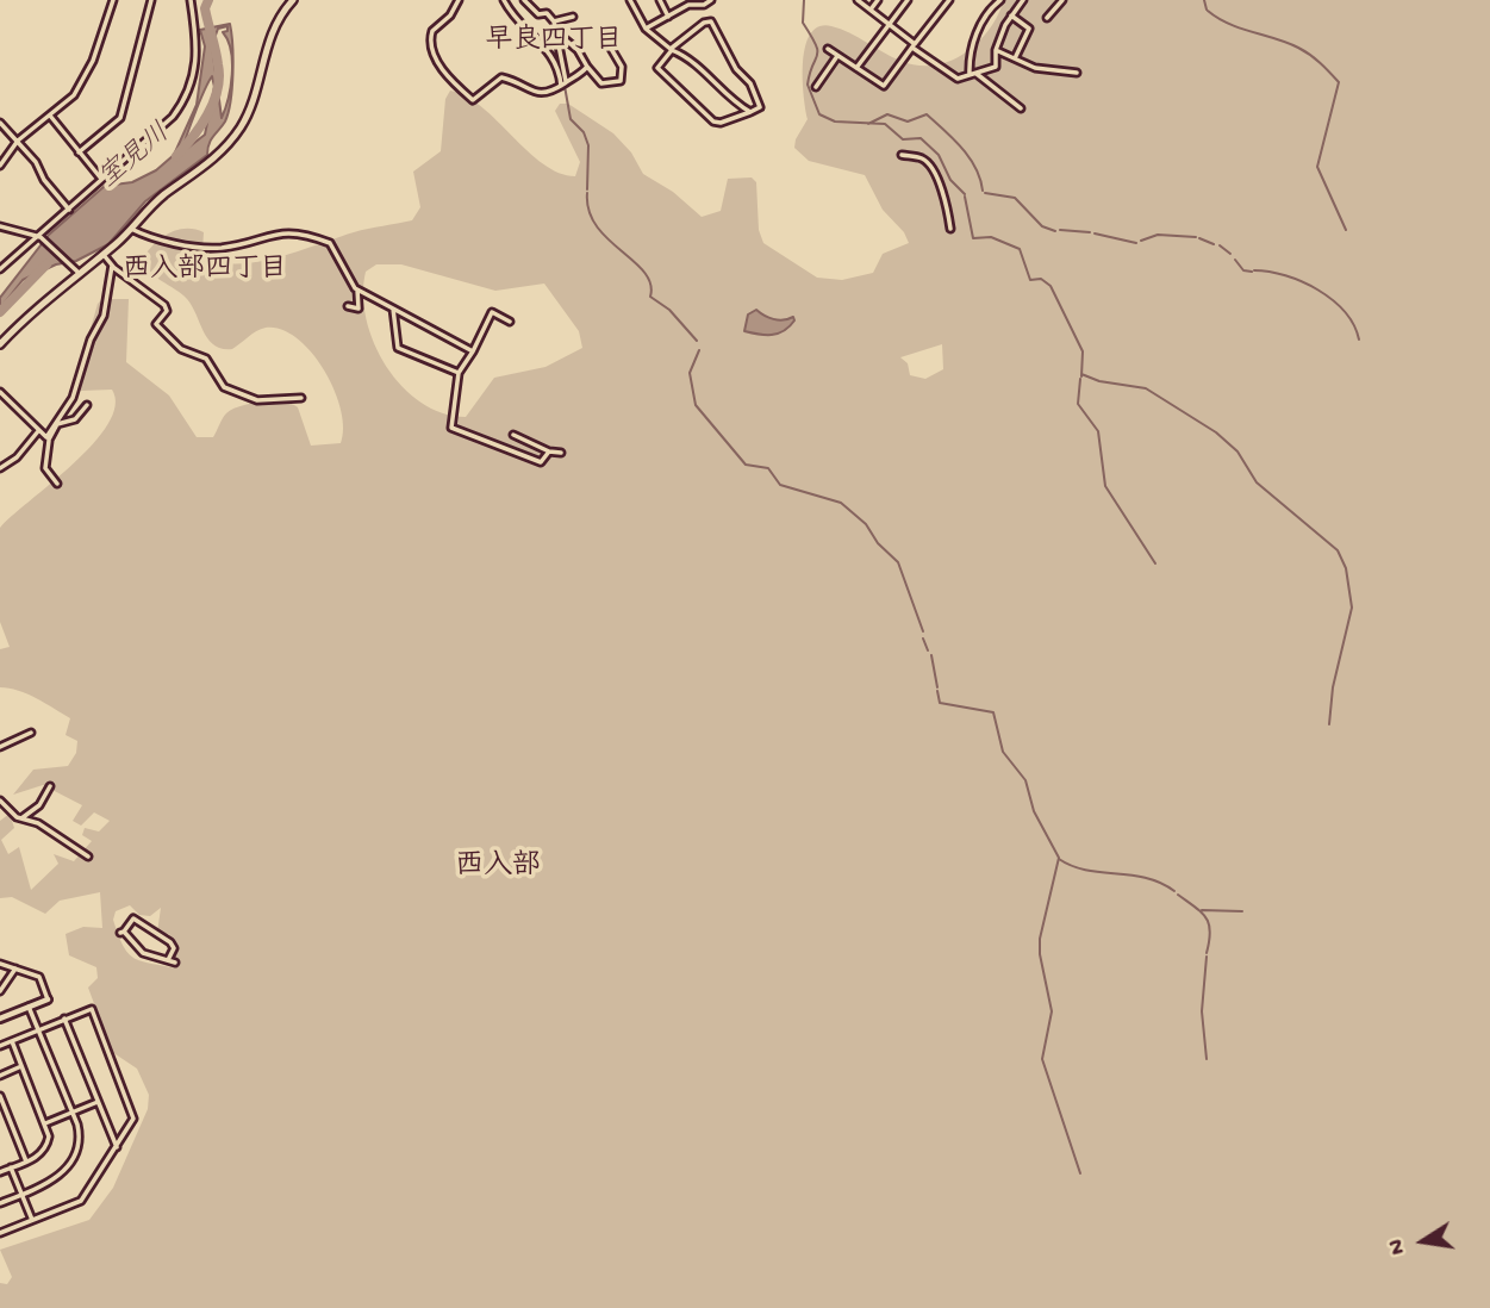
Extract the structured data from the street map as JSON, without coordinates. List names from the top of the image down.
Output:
{
  "districts": ["早良四丁目", "西入部四丁目", "西入部"],
  "water": ["室見川"],
  "north": "left"
}
